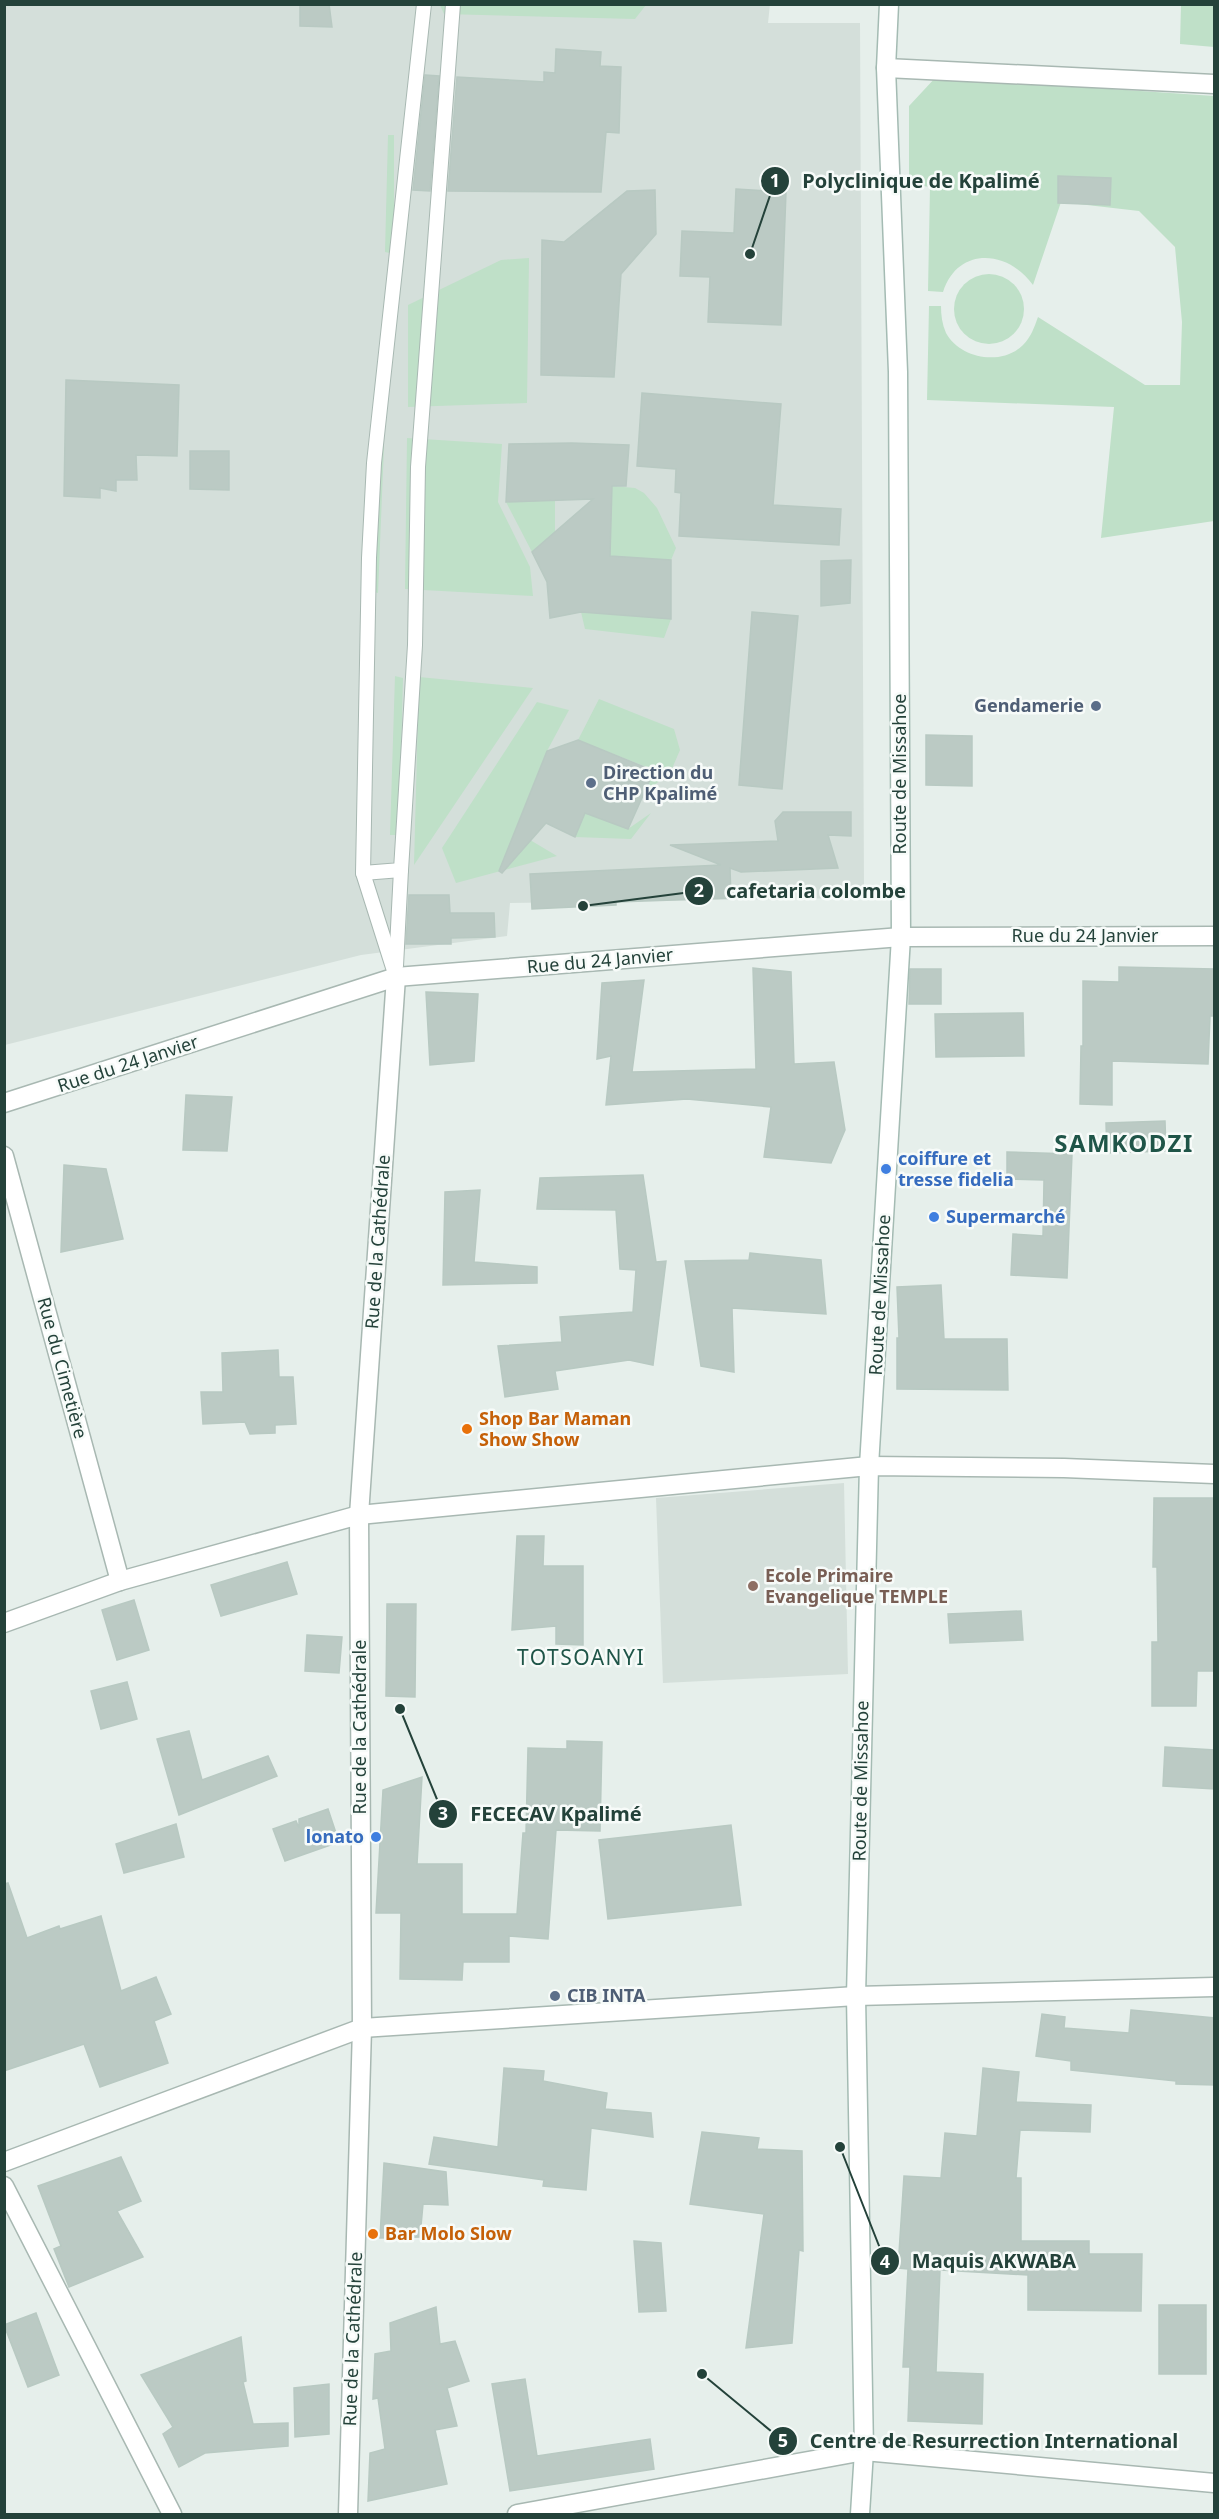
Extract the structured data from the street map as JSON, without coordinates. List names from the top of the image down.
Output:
{
  "streets": {
    "street": [
      "Route de Missahoe",
      "Rue du 24 Janvier",
      "Rue de la Cathédrale",
      "Rue du Cimetière"
    ]
  },
  "crossings": [
    ["Route de Missahoe", "Rue du 24 Janvier"],
    ["Rue du 24 Janvier", "Rue de la Cathédrale"]
  ],
  "districts": ["SAMKODZI", "TOTSOANYI"],
  "places": [
    "Polyclinique de Kpalimé",
    "Gendamerie",
    "Direction du CHP Kpalimé",
    "cafetaria colombe",
    "coiffure et tresse fidelia",
    "Supermarché",
    "Shop Bar Maman Show Show",
    "Ecole Primaire Evangelique TEMPLE",
    "FECECAV Kpalimé",
    "lonato",
    "CIB INTA",
    "Maquis AKWABA",
    "Bar Molo Slow",
    "Centre de Resurrection International"
  ]
}
